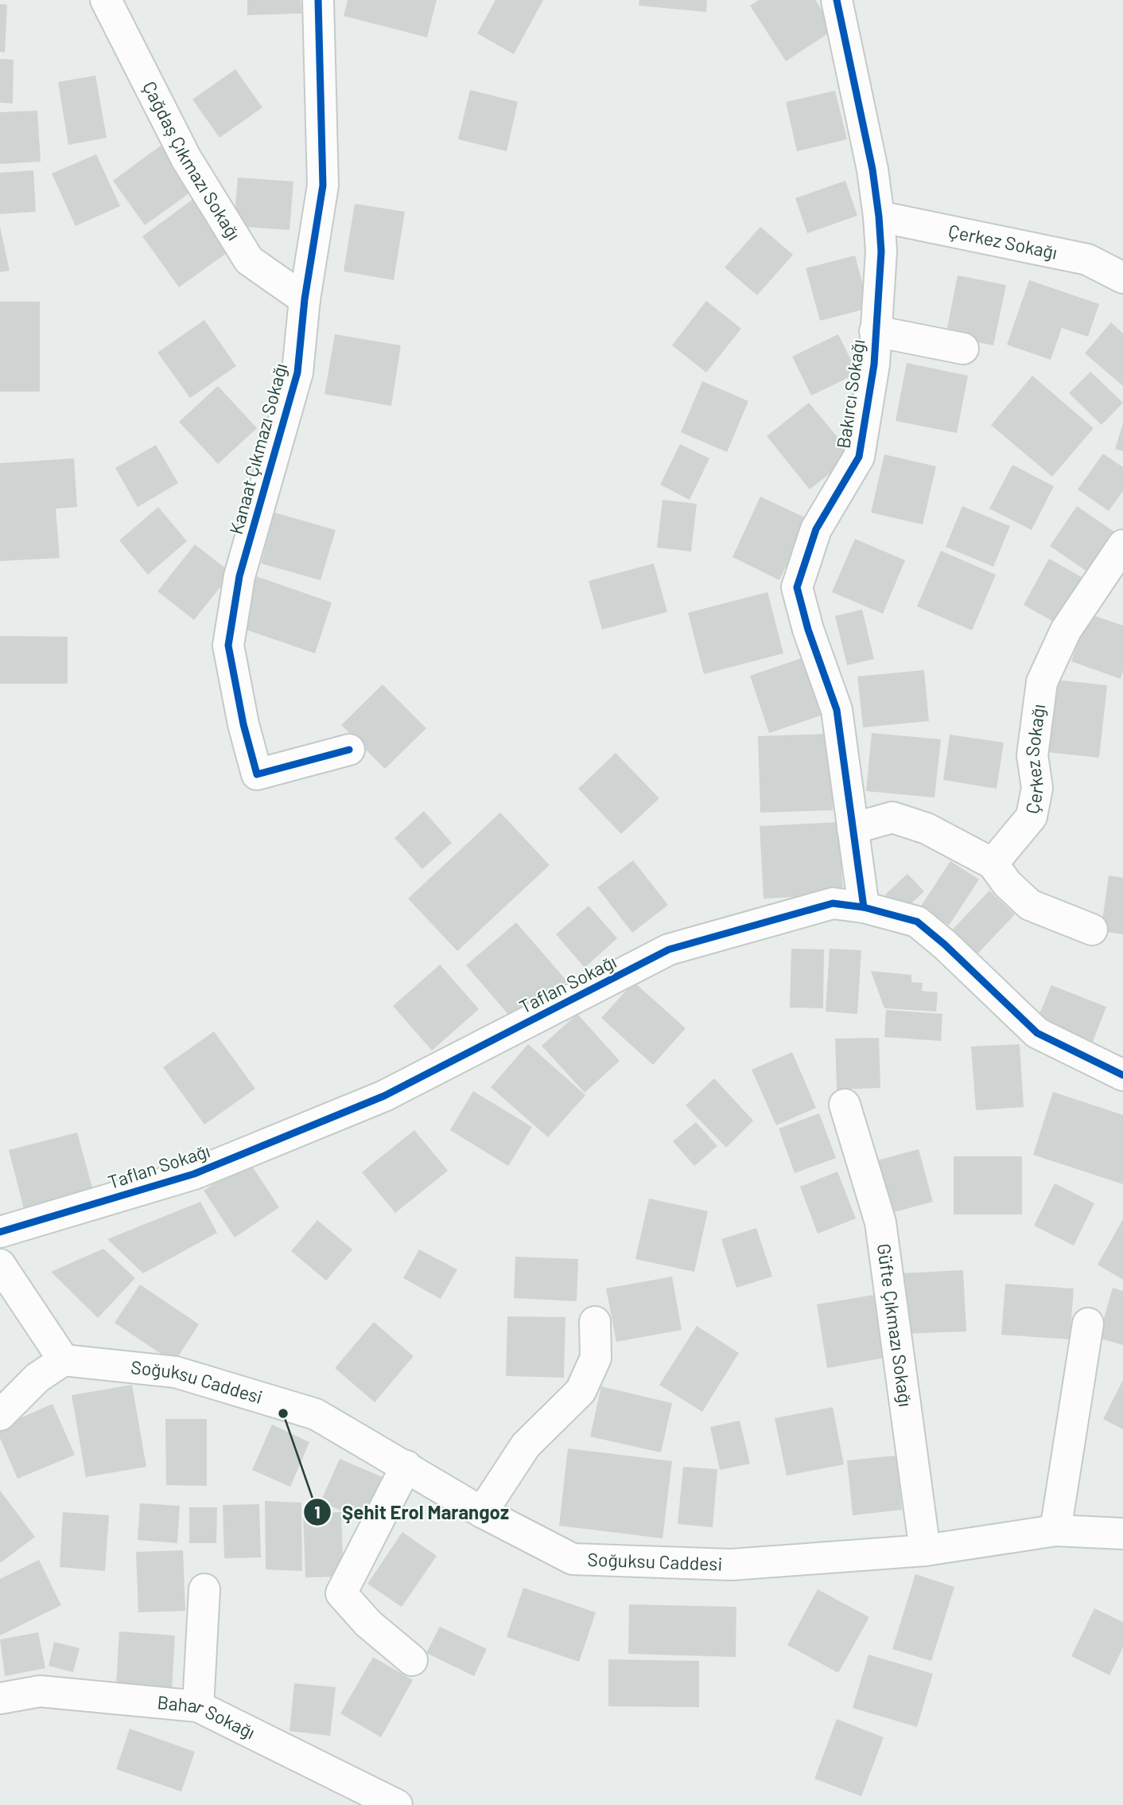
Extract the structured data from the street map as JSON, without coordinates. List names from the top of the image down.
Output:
{
  "streets": {
    "street": [
      "Çağdaş Çıkmazı Sokağı",
      "Çerkez Sokağı",
      "Bakırcı Sokağı",
      "Kanaat Çıkmazı Sokağı",
      "Taflan Sokağı",
      "Güfte Çıkmazı Sokağı",
      "Soğuksu Caddesi",
      "Bahar Sokağı"
    ]
  },
  "crossings": [
    ["Çağdaş Çıkmazı Sokağı", "Kanaat Çıkmazı Sokağı"],
    ["Çerkez Sokağı", "Bakırcı Sokağı"],
    ["Bakırcı Sokağı", "Taflan Sokağı"],
    ["Güfte Çıkmazı Sokağı", "Soğuksu Caddesi"]
  ],
  "places": ["Şehit Erol Marangoz"]
}
